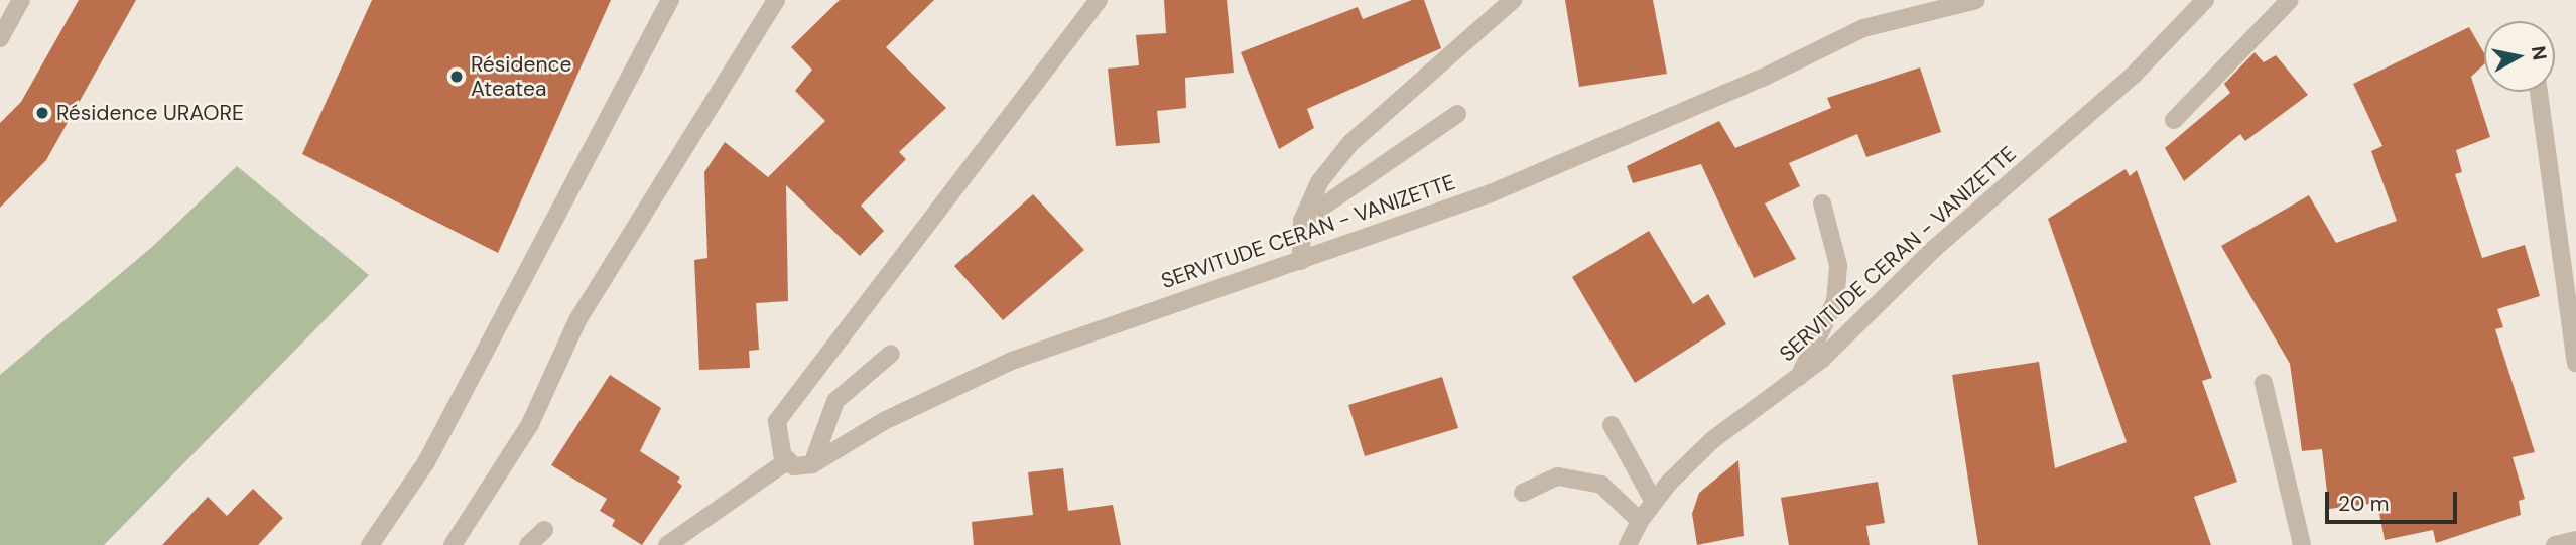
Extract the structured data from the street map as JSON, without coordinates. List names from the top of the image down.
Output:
{
  "streets": {
    "street": ["SERVITUDE CERAN - VANIZETTE"]
  },
  "places": ["Résidence Ateatea", "Résidence URAORE"],
  "scale_bar": "20 m",
  "north": "right"
}
